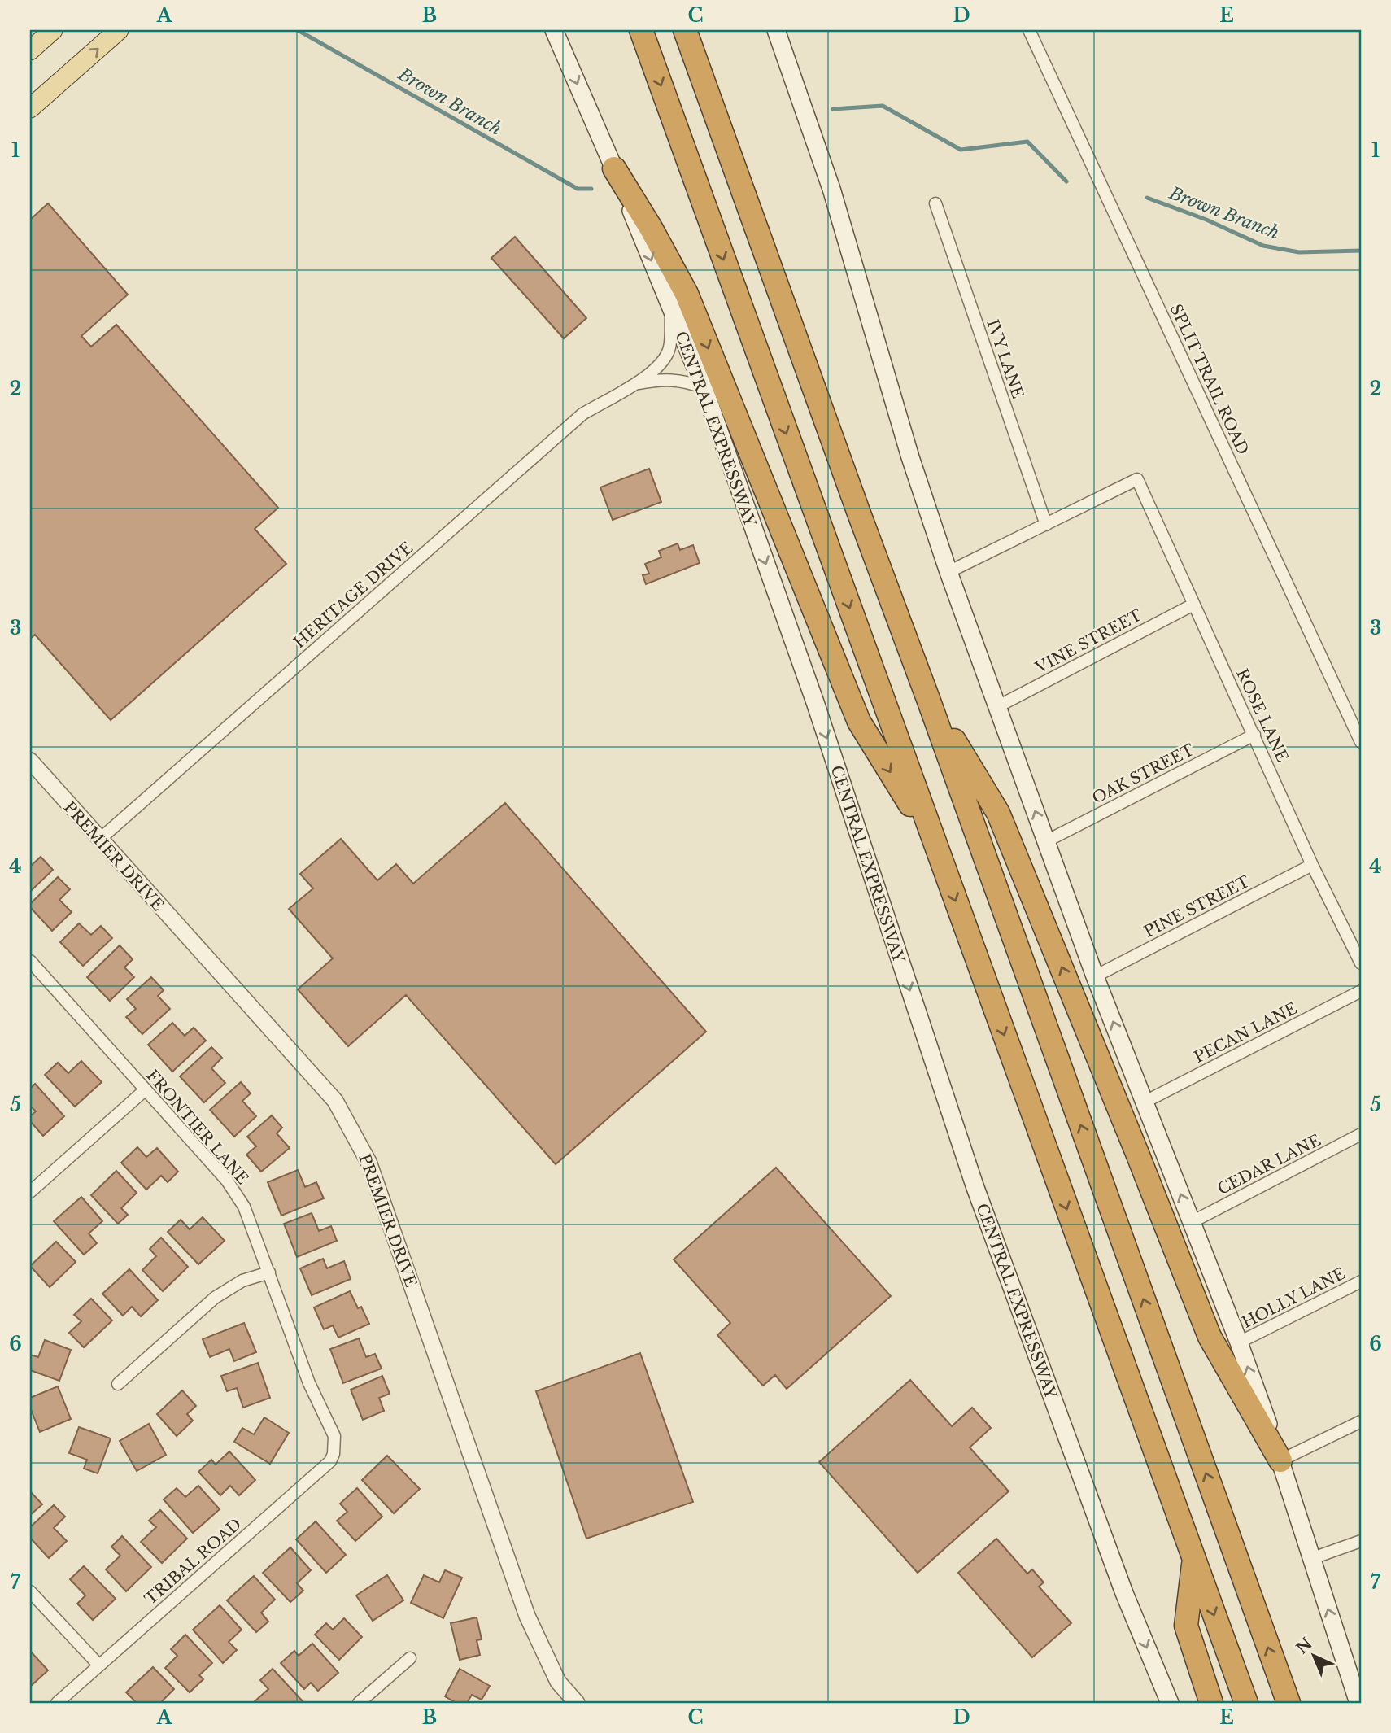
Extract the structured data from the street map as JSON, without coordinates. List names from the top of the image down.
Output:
{
  "streets": {
    "main road": ["CENTRAL EXPRESSWAY"],
    "street": [
      "IVY LANE",
      "SPLIT TRAIL ROAD",
      "HERITAGE DRIVE",
      "VINE STREET",
      "ROSE LANE",
      "OAK STREET",
      "PREMIER DRIVE",
      "PINE STREET",
      "PECAN LANE",
      "FRONTIER LANE",
      "CEDAR LANE",
      "HOLLY LANE",
      "TRIBAL ROAD"
    ]
  },
  "crossings": [
    ["IVY LANE", "ROSE LANE"],
    ["CENTRAL EXPRESSWAY", "HERITAGE DRIVE"],
    ["HERITAGE DRIVE", "PREMIER DRIVE"],
    ["VINE STREET", "ROSE LANE"],
    ["ROSE LANE", "OAK STREET"],
    ["ROSE LANE", "PINE STREET"],
    ["FRONTIER LANE", "TRIBAL ROAD"]
  ],
  "one_way": ["CENTRAL EXPRESSWAY"],
  "water": ["Brown Branch"],
  "north": "top left",
  "grid": {
    "columns": [
      "A",
      "B",
      "C",
      "D",
      "E"
    ],
    "rows": [
      "1",
      "2",
      "3",
      "4",
      "5",
      "6",
      "7"
    ]
  }
}
